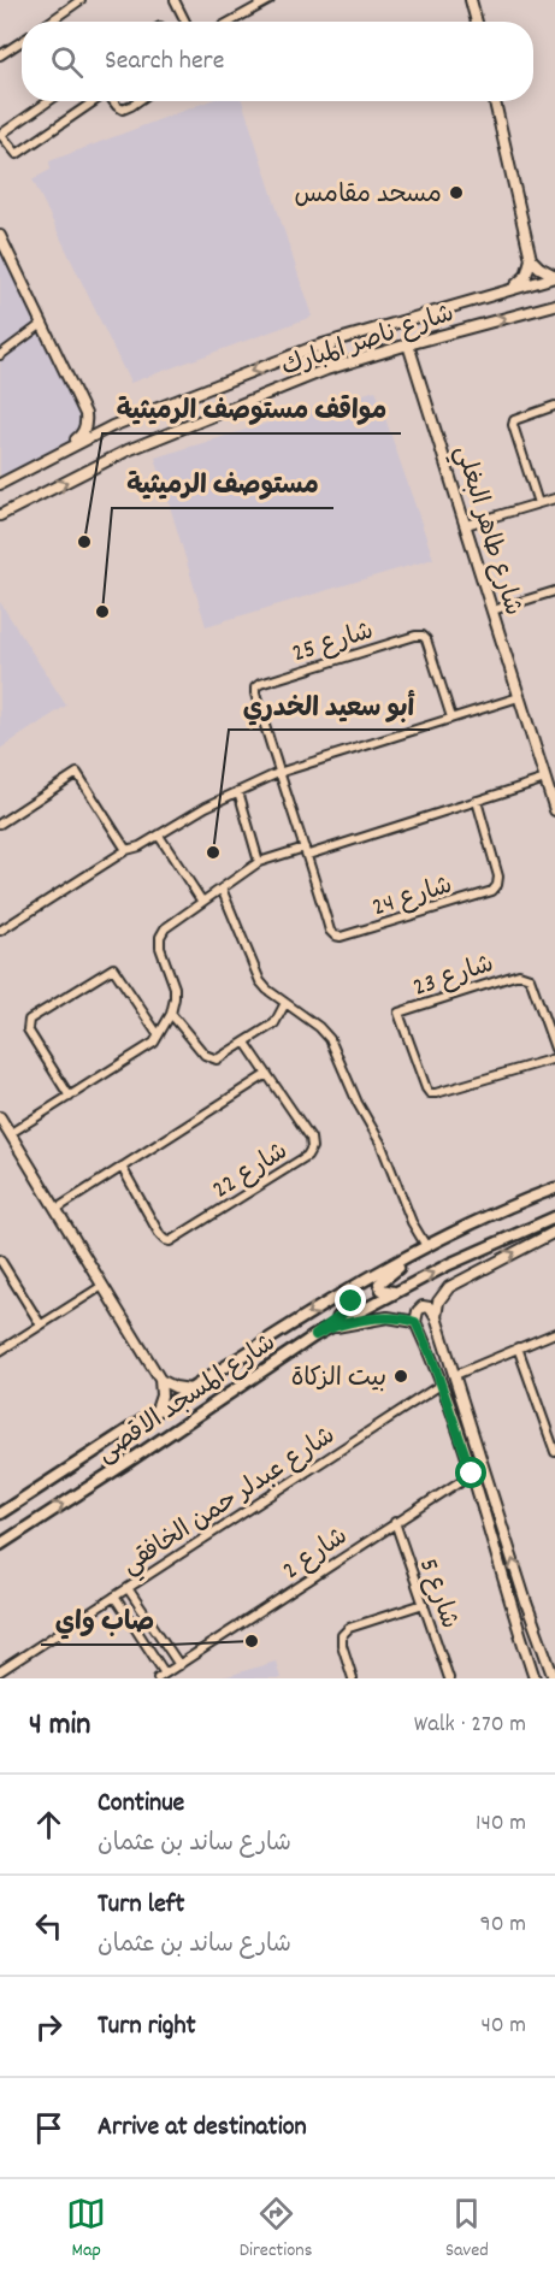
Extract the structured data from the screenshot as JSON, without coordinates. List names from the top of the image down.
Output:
{
  "streets": {
    "main road": ["شارع المسجد الاقصى"],
    "street": [
      "شارع ناصر المبارك",
      "شارع طاهر البغلي",
      "شارع 25",
      "شارع 24",
      "شارع 23",
      "شارع 22",
      "شارع عبدلر حمن الخافقي",
      "شارع 2",
      "شارع 5"
    ]
  },
  "crossings": [
    ["شارع ناصر المبارك", "شارع طاهر البغلي"],
    ["شارع 25", "شارع 24"],
    ["شارع عبدلر حمن الخافقي", "شارع 2"],
    ["شارع 2", "شارع 5"]
  ],
  "places": [
    "مسحد مقامس",
    "مواقف مستوصف الرميثية",
    "مستوصف الرميثية",
    "أبو سعيد الخدري",
    "بيت الزكاة",
    "صاب واي"
  ],
  "page": {
    "search": "Search here",
    "heading": ["4 min", "Walk · 270 m"],
    "list": [
      ["Continue", "شارع ساند بن عثمان", "140 m"],
      ["Turn left", "شارع ساند بن عثمان", "90 m"],
      ["Turn right", "40 m"],
      "Arrive at destination"
    ],
    "nav": ["Map", "Directions", "Saved"]
  }
}
